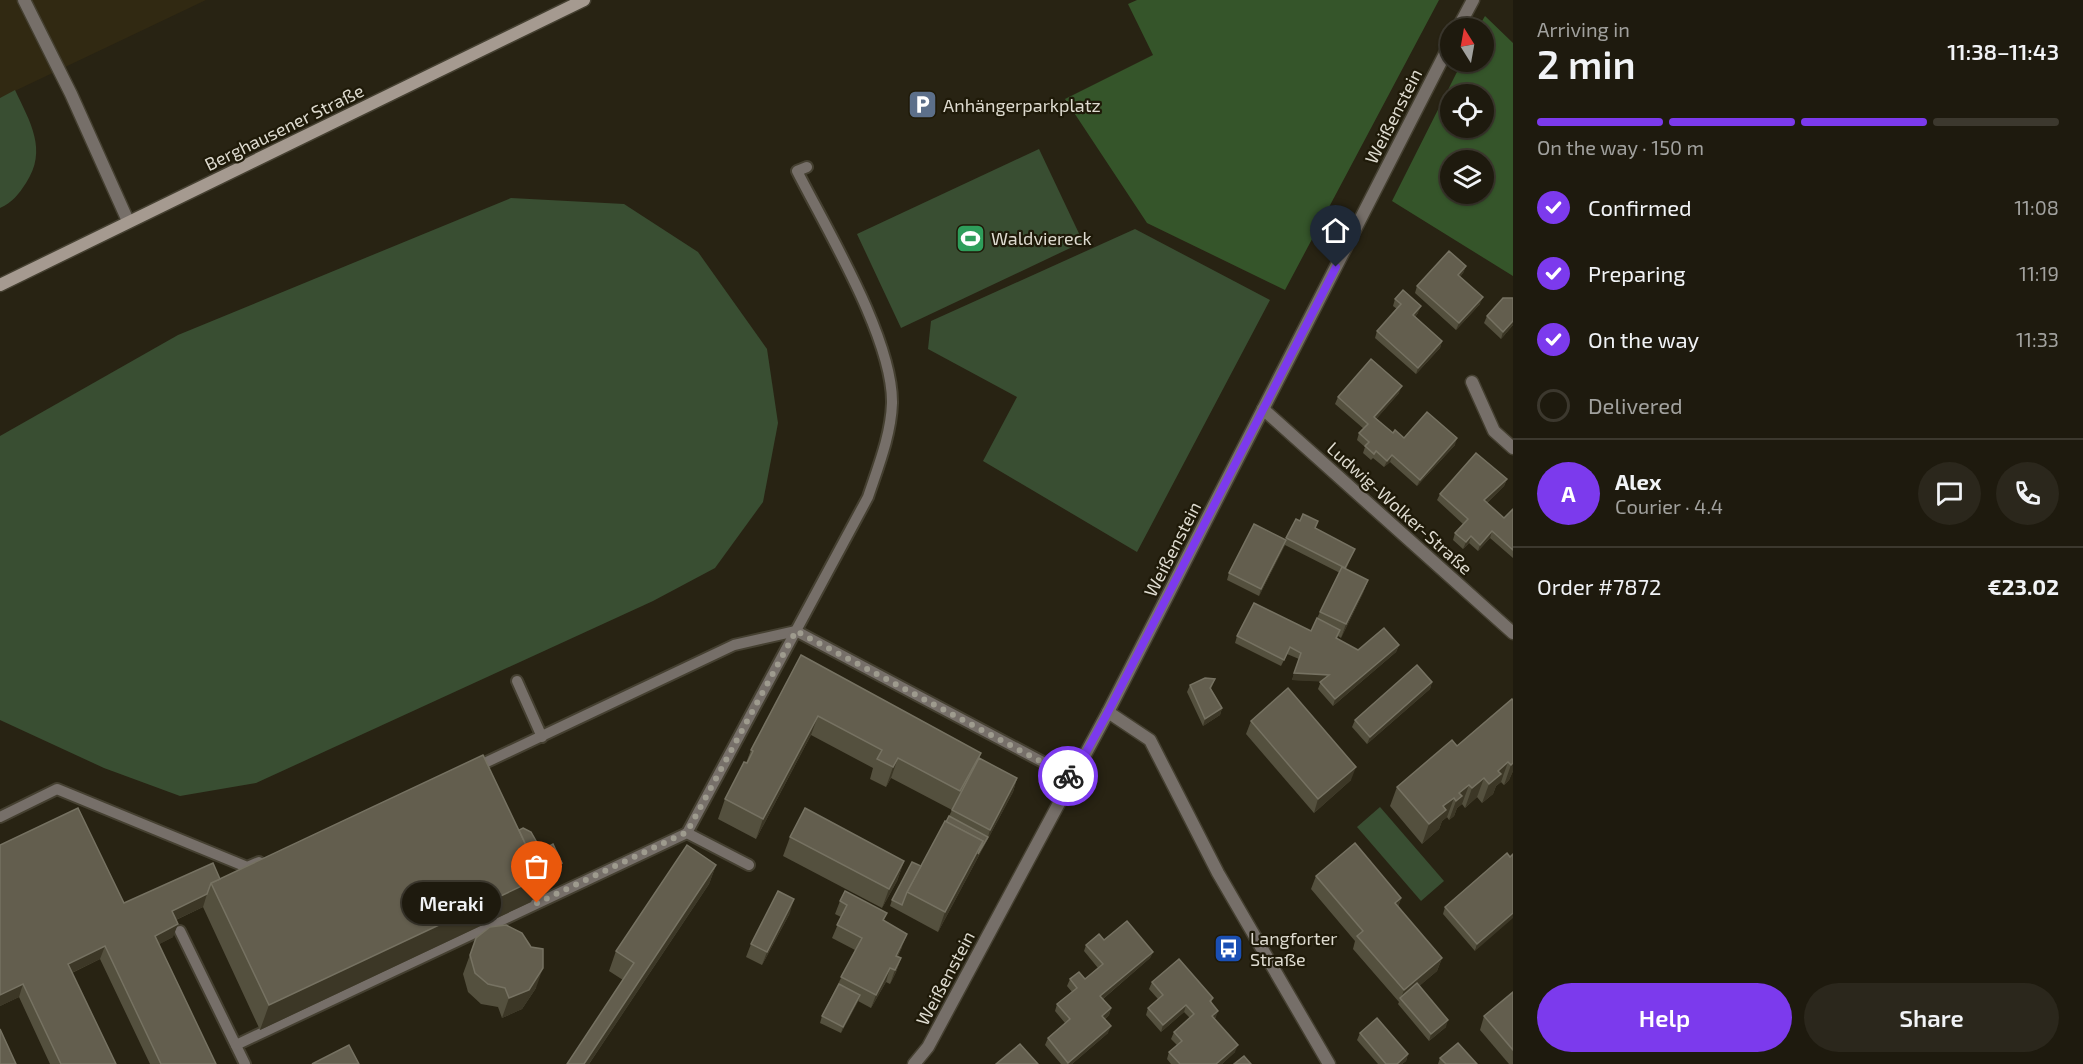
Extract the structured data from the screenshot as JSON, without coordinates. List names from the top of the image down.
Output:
{
  "streets": {
    "main road": ["Berghausener Straße"],
    "street": ["Weißenstein", "Ludwig-Wolker-Straße"]
  },
  "crossings": [
    ["Weißenstein", "Ludwig-Wolker-Straße"]
  ],
  "places": {
    "parking": ["Anhängerparkplatz"],
    "sports": ["Waldviereck"],
    "other": ["Meraki"],
    "bus stop": ["Langforter Straße"]
  },
  "north": "top",
  "page": {
    "heading": ["2 min", "Arriving in", "11:38–11:43"],
    "panel": [
      "Alex",
      "Courier · 4.4",
      "Order #7872",
      "€23.02"
    ],
    "bar": "On the way · 150 m",
    "list": [
      ["Confirmed", "11:08"],
      ["Preparing", "11:19"],
      ["On the way", "11:33"],
      "Delivered"
    ],
    "round": "A",
    "bubble": "Meraki",
    "buttons": ["Help", "Share"]
  }
}
